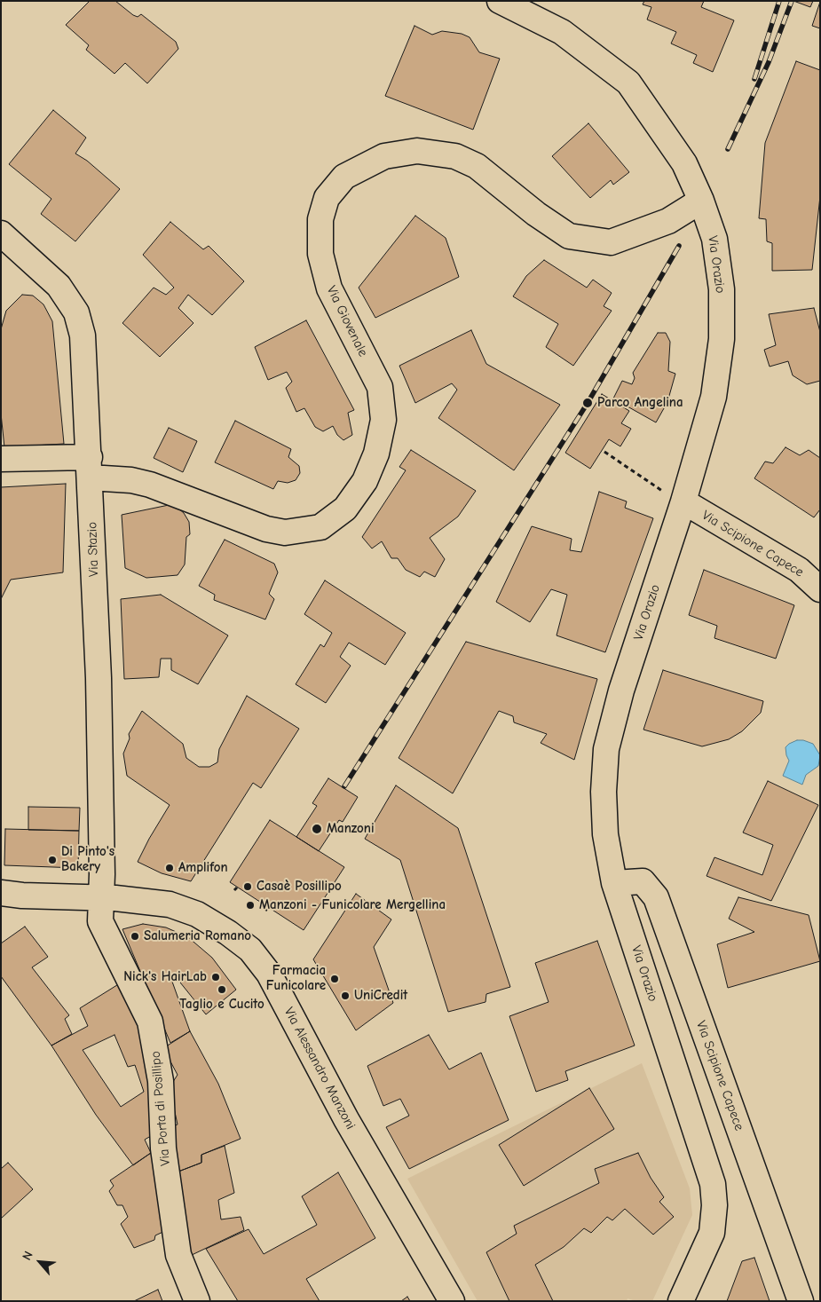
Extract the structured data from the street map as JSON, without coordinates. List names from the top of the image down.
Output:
{
  "streets": {
    "street": [
      "Via Orazio",
      "Via Giovenale",
      "Via Scipione Capece",
      "Via Stazio",
      "Via Alessandro Manzoni",
      "Via Porta di Posillipo"
    ]
  },
  "crossings": [
    ["Via Orazio", "Via Giovenale"],
    ["Via Orazio", "Via Scipione Capece"],
    ["Via Giovenale", "Via Stazio"],
    ["Via Stazio", "Via Alessandro Manzoni"],
    ["Via Stazio", "Via Porta di Posillipo"],
    ["Via Alessandro Manzoni", "Via Porta di Posillipo"]
  ],
  "places": [
    "Parco Angelina",
    "Manzoni",
    "Di Pinto's Bakery",
    "Amplifon",
    "Casaè Posillipo",
    "Manzoni - Funicolare Mergellina",
    "Salumeria Romano",
    "Nick's HairLab",
    "Farmacia Funicolare",
    "Taglio e Cucito",
    "UniCredit"
  ],
  "north": "top left"
}
